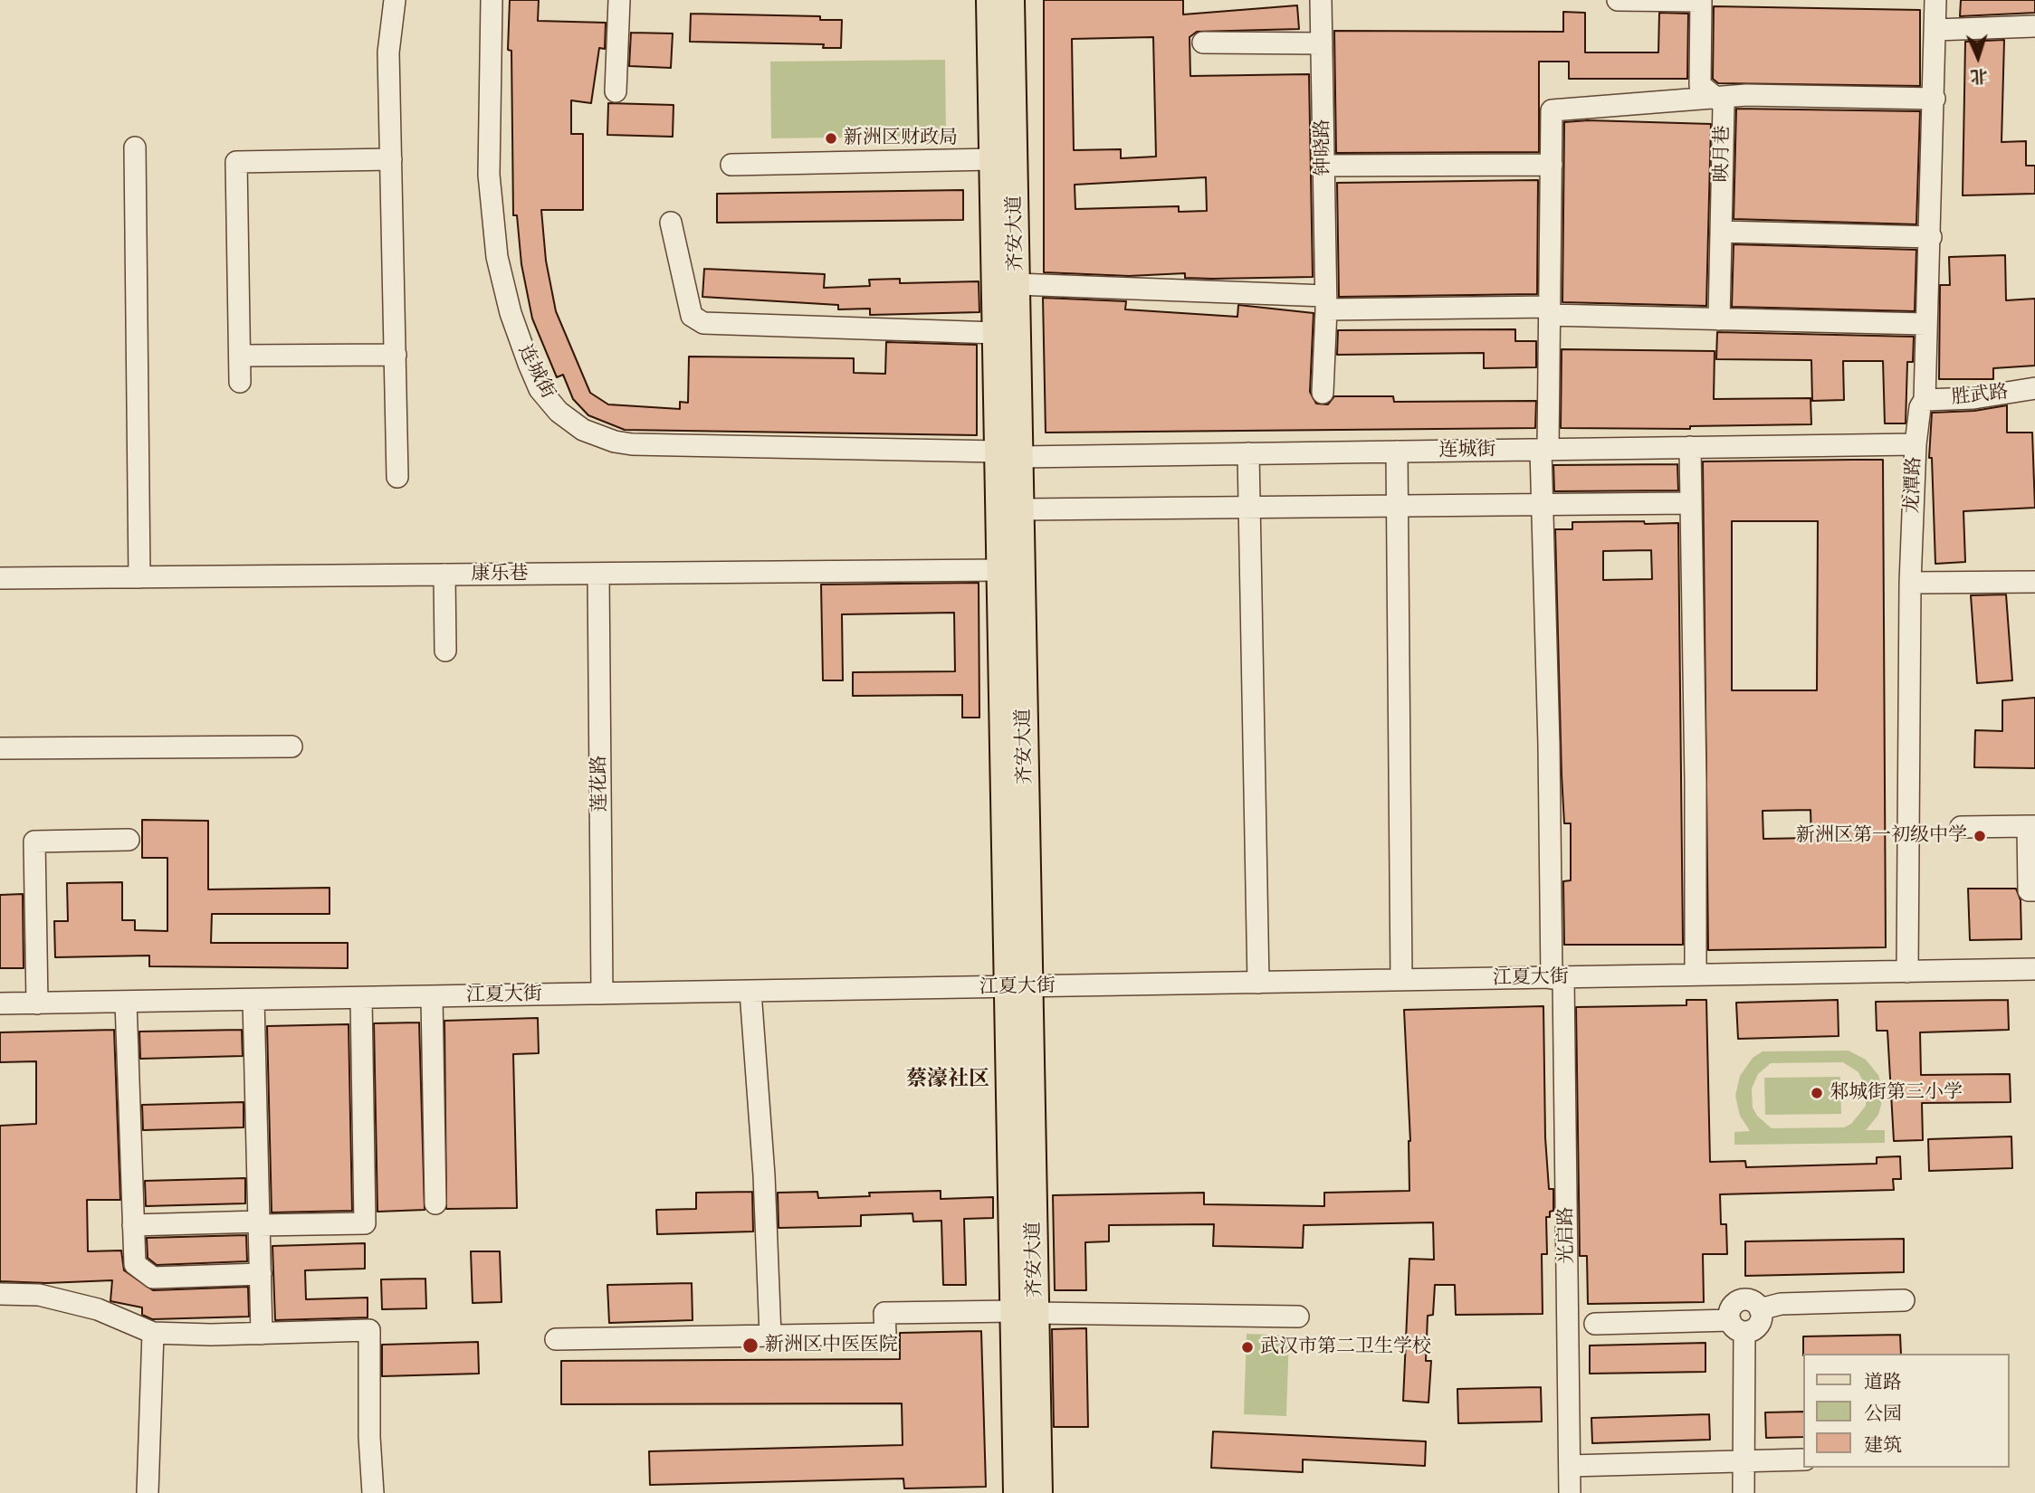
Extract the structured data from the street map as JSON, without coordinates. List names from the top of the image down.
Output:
{
  "streets": {
    "main road": ["齐安大道"],
    "street": [
      "钟晓路",
      "映月巷",
      "连城街",
      "胜武路",
      "龙潭路",
      "康乐巷",
      "莲花路",
      "江夏大街",
      "光启路"
    ]
  },
  "crossings": [
    ["映月巷", "光启路"],
    ["齐安大道", "连城街"],
    ["齐安大道", "康乐巷"],
    ["齐安大道", "江夏大街"],
    ["连城街", "龙潭路"],
    ["连城街", "光启路"],
    ["胜武路", "龙潭路"],
    ["龙潭路", "江夏大街"],
    ["康乐巷", "莲花路"],
    ["莲花路", "江夏大街"],
    ["江夏大街", "光启路"]
  ],
  "districts": ["蔡濠社区"],
  "places": [
    "新洲区财政局",
    "新洲区第一初级中学",
    "邾城街第三小学",
    "新洲区中医医院",
    "武汉市第二卫生学校"
  ],
  "legend": ["道路", "公园", "建筑"],
  "north": "bottom"
}
